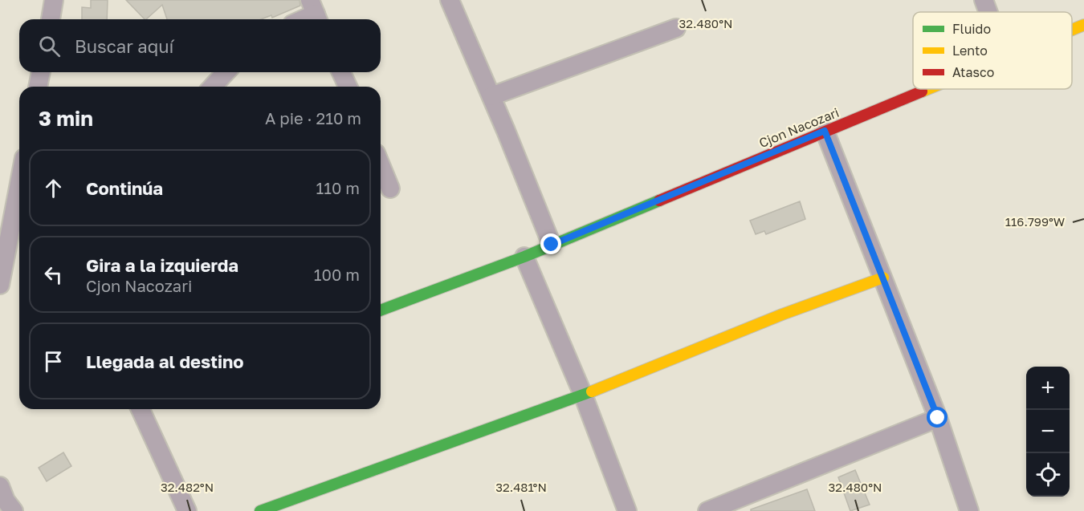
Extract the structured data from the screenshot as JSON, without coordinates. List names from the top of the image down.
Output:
{
  "streets": {
    "street": ["Cjon Nacozari"]
  },
  "legend": ["Fluido", "Lento", "Atasco"],
  "page": {
    "search": "Buscar aquí",
    "heading": ["3 min", "A pie · 210 m"],
    "list": [
      ["Continúa", "110 m"],
      ["Gira a la izquierda", "Cjon Nacozari", "100 m"],
      "Llegada al destino"
    ],
    "map_buttons": ["+", "−"]
  },
  "coordinates": [
    "32.480°N",
    "116.799°W",
    "32.482°N",
    "32.481°N"
  ]
}
